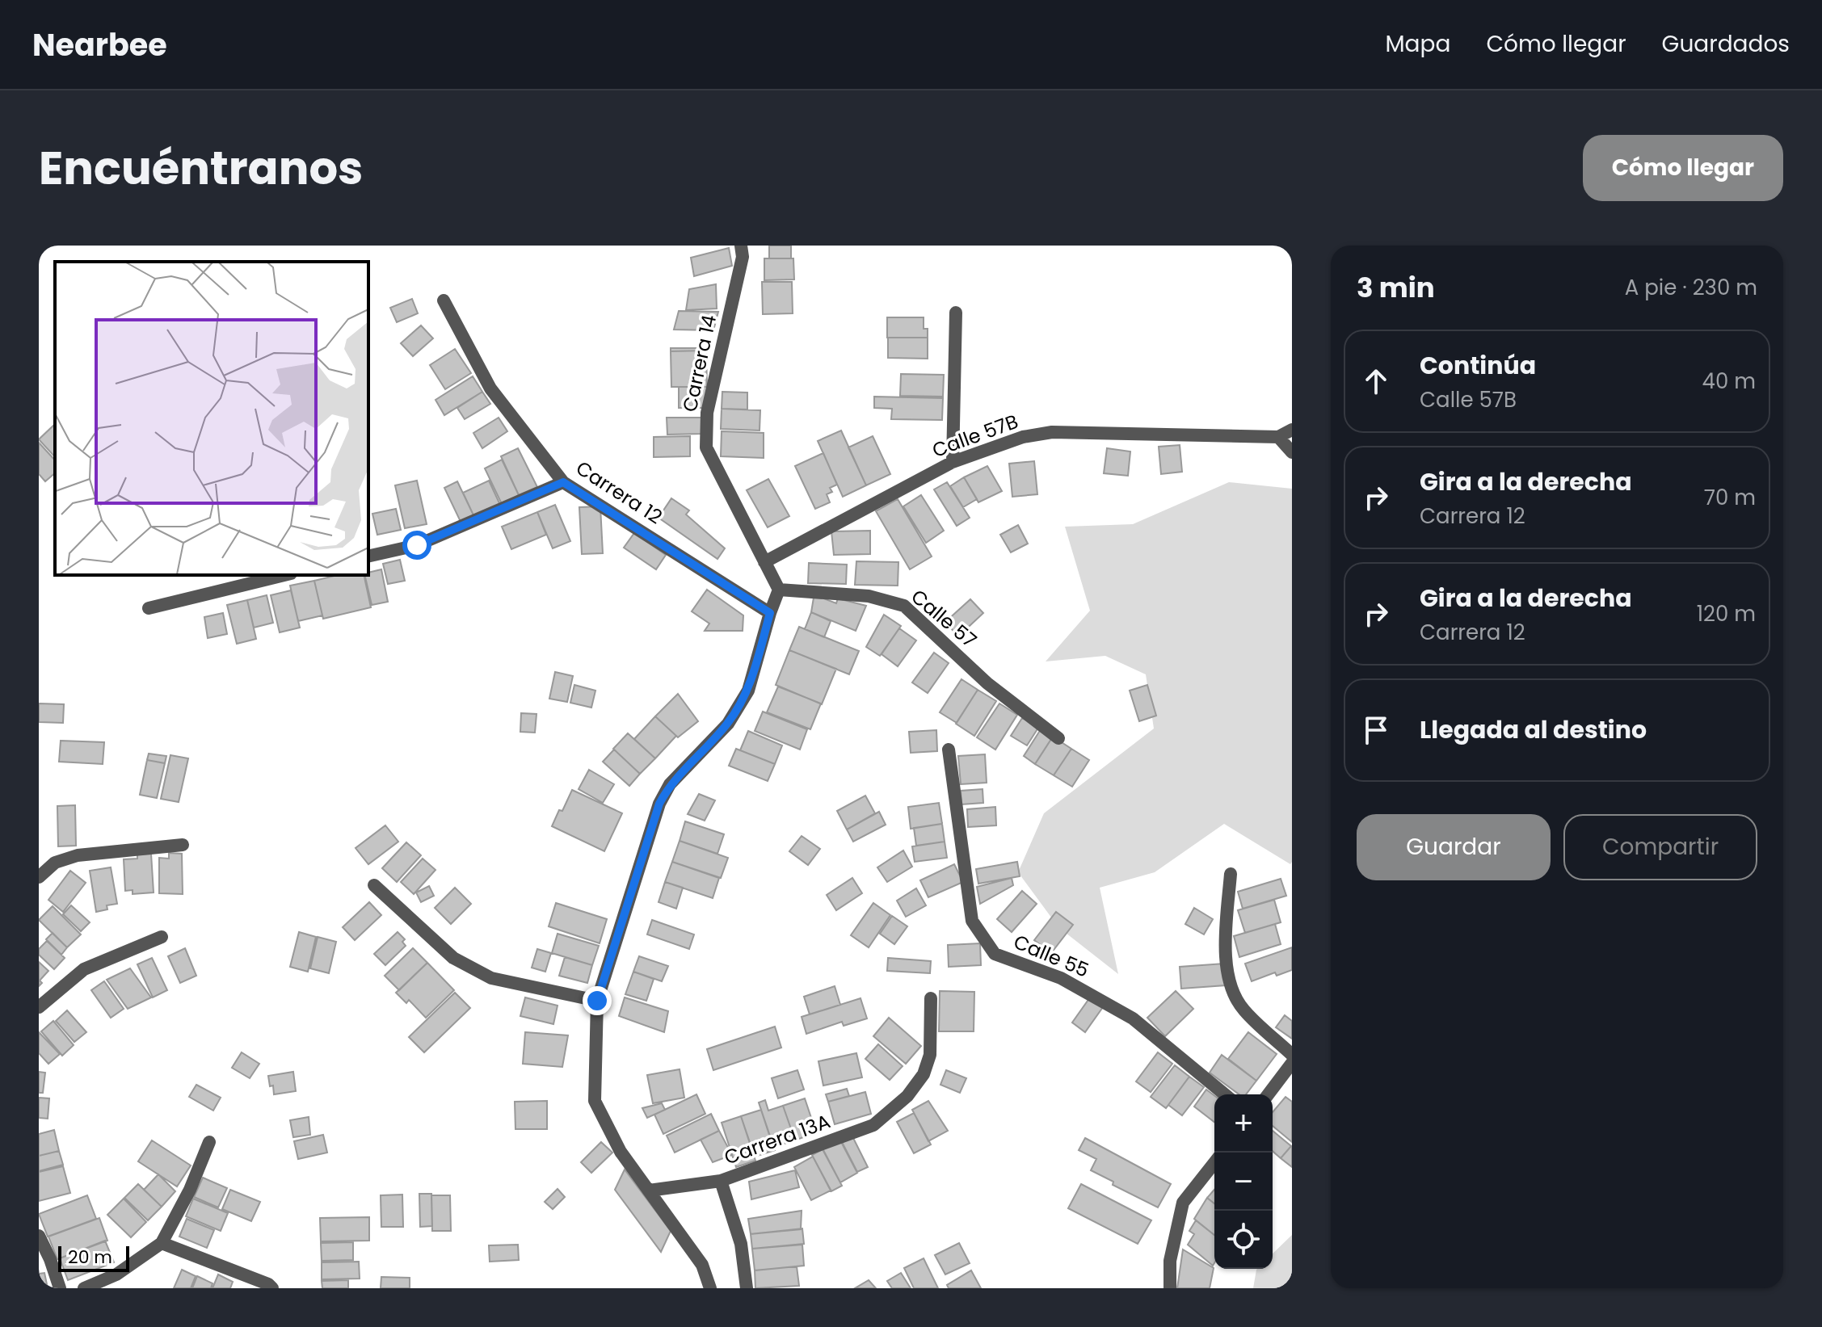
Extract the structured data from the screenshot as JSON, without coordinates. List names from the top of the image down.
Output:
{
  "streets": {
    "street": [
      "Carrera 14",
      "Calle 57B",
      "Carrera 12",
      "Calle 57",
      "Calle 55",
      "Carrera 13A"
    ]
  },
  "crossings": [
    ["Carrera 14", "Calle 57B"],
    ["Carrera 14", "Calle 57"]
  ],
  "scale_bar": "20 m",
  "page": {
    "header": "Nearbee",
    "nav": ["Mapa", "Cómo llegar", "Guardados"],
    "title": "Encuéntranos",
    "buttons": [
      "Cómo llegar",
      ["Guardar", "Compartir"]
    ],
    "heading": ["3 min", "A pie · 230 m"],
    "list": [
      ["Continúa", "Calle 57B", "40 m"],
      ["Gira a la derecha", "Carrera 12", "70 m"],
      ["Gira a la derecha", "Carrera 12", "120 m"],
      "Llegada al destino"
    ],
    "map_buttons": ["+", "−"],
    "scale": "20 m"
  }
}
